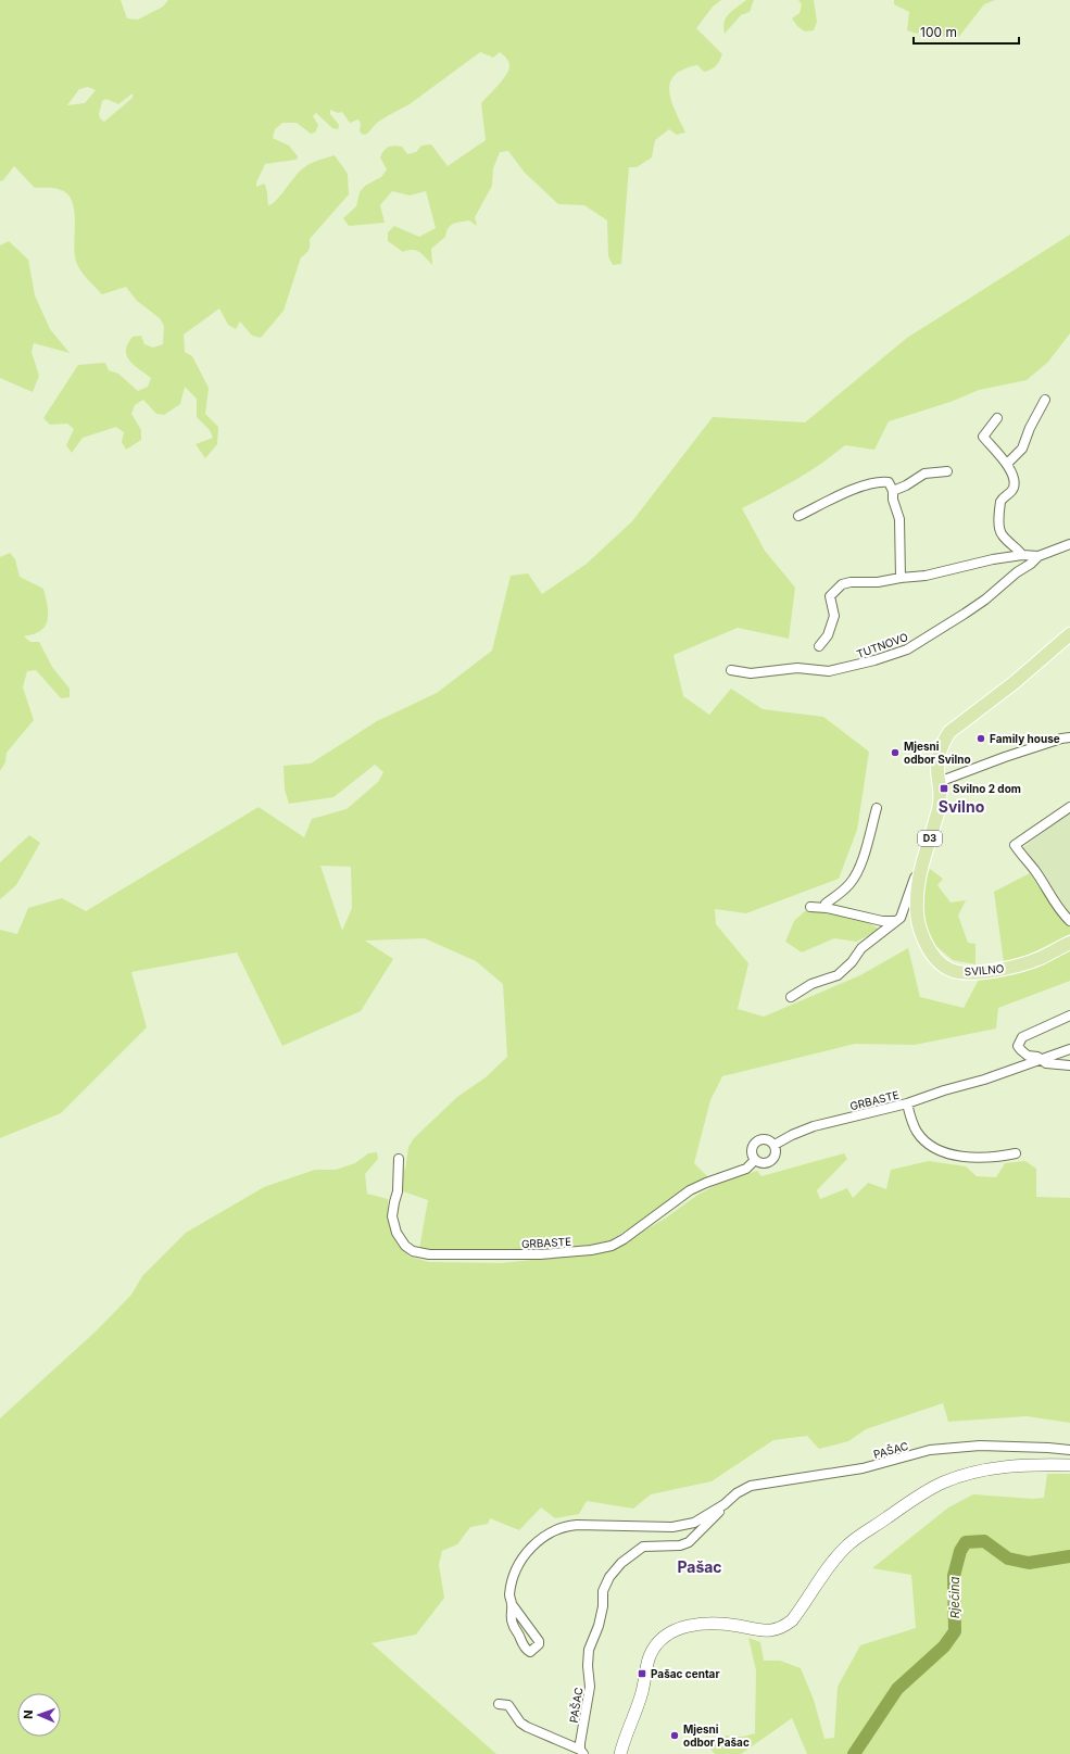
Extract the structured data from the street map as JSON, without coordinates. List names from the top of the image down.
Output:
{
  "streets": {
    "main road": ["D3", "SVILNO"],
    "street": ["TUTNOVO", "GRBASTE", "PAŠAC"]
  },
  "districts": ["Svilno", "Pašac"],
  "water": ["Rječina"],
  "places": {
    "other": ["Family house", "Mjesni odbor Svilno", "Mjesni odbor Pašac"],
    "transit": ["Svilno 2 dom", "Pašac centar"]
  },
  "scale_bar": "100 m",
  "north": "left"
}
